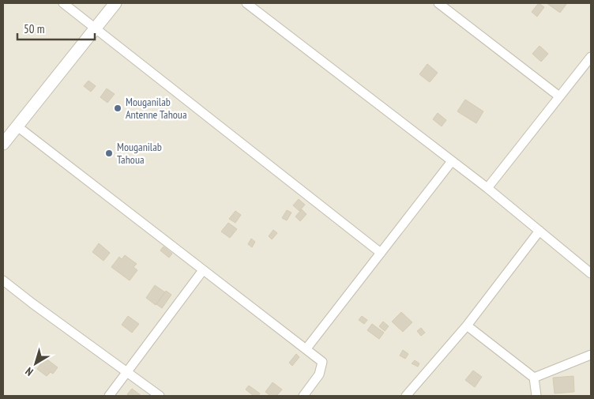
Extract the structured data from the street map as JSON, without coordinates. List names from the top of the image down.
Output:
{
  "places": ["Mouganilab Antenne Tahoua", "Mouganilab Tahoua"],
  "scale_bar": "50 m",
  "north": "bottom left"
}
